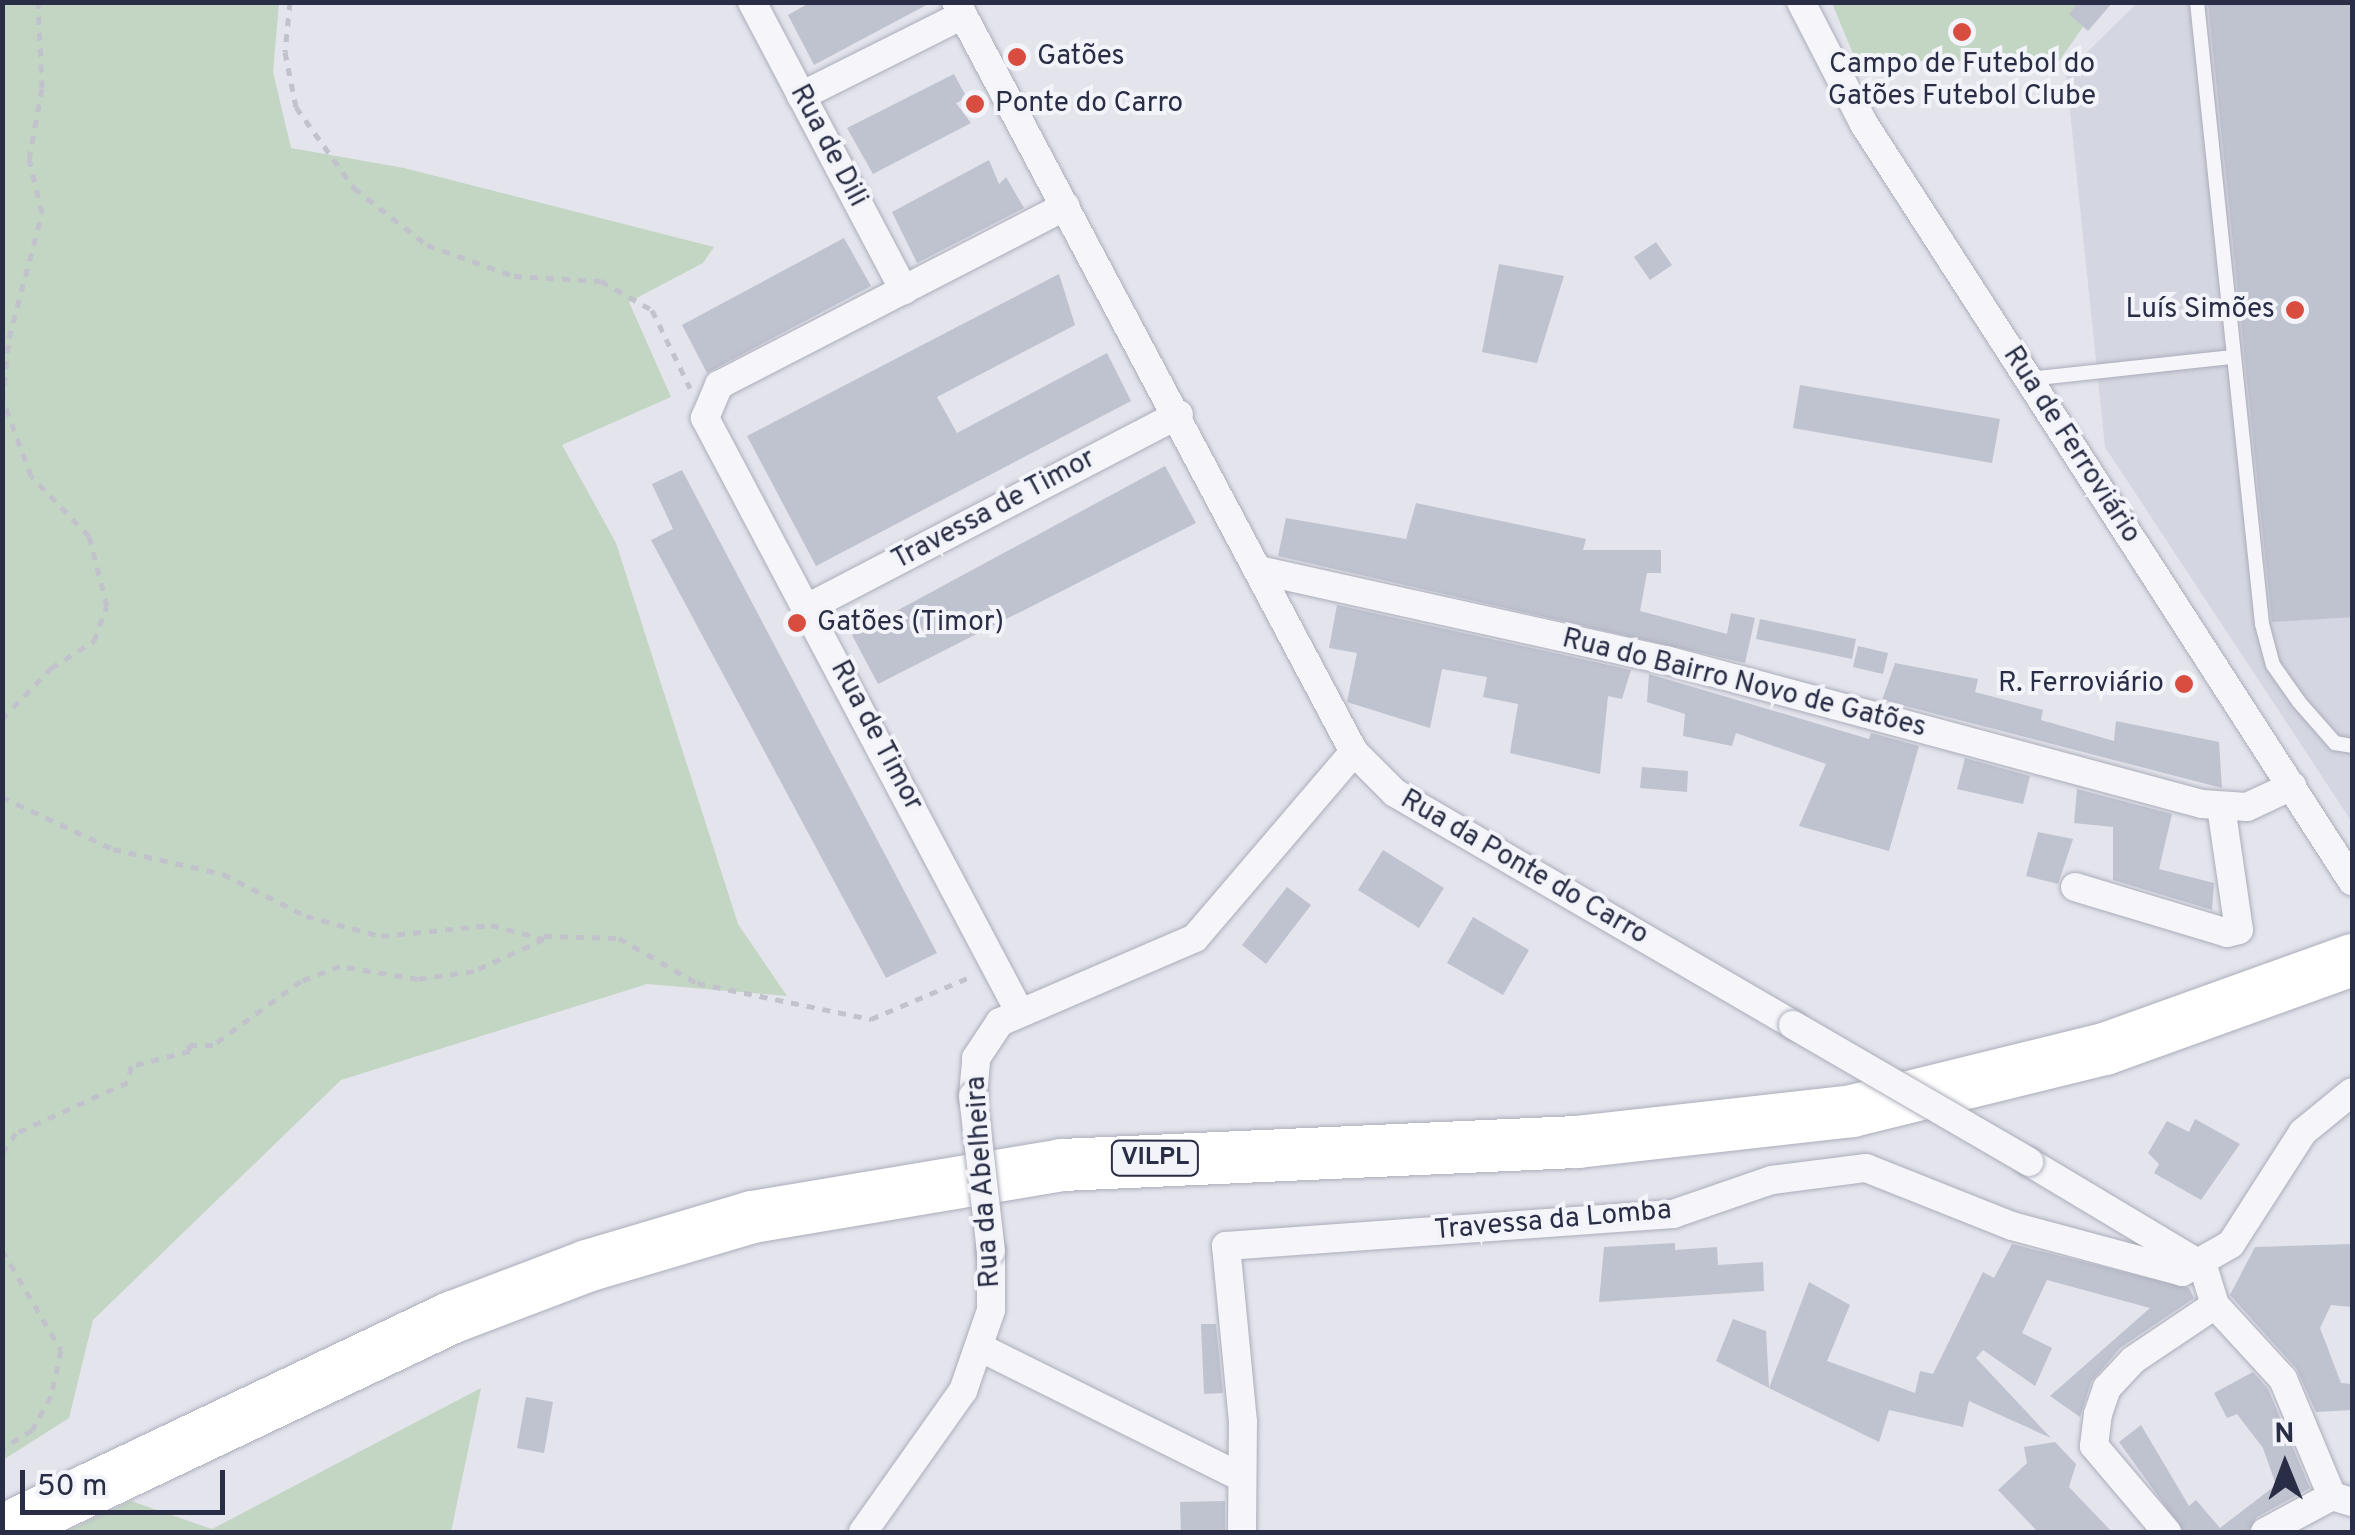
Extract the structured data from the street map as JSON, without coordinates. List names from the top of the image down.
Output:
{
  "streets": {
    "highway": ["VILPL"],
    "street": [
      "Rua de Dili",
      "Rua de Ferroviário",
      "Travessa de Timor",
      "Rua do Bairro Novo de Gatões",
      "Rua de Timor",
      "Rua da Ponte do Carro",
      "Rua da Abelheira",
      "Travessa da Lomba"
    ]
  },
  "crossings": [
    ["Rua de Ferroviário", "Rua do Bairro Novo de Gatões"],
    ["Travessa de Timor", "Rua de Timor"],
    ["Travessa de Timor", "Rua da Ponte do Carro"],
    ["Rua do Bairro Novo de Gatões", "Rua da Ponte do Carro"],
    ["Rua de Timor", "Rua da Abelheira"],
    ["Rua da Ponte do Carro", "Rua da Abelheira"],
    ["Rua da Ponte do Carro", "Travessa da Lomba"]
  ],
  "places": [
    "Campo de Futebol do Gatões Futebol Clube",
    "Gatões",
    "Ponte do Carro",
    "Luís Simões",
    "Gatões (Timor)",
    "R. Ferroviário"
  ],
  "scale_bar": "50 m",
  "north": "top"
}
